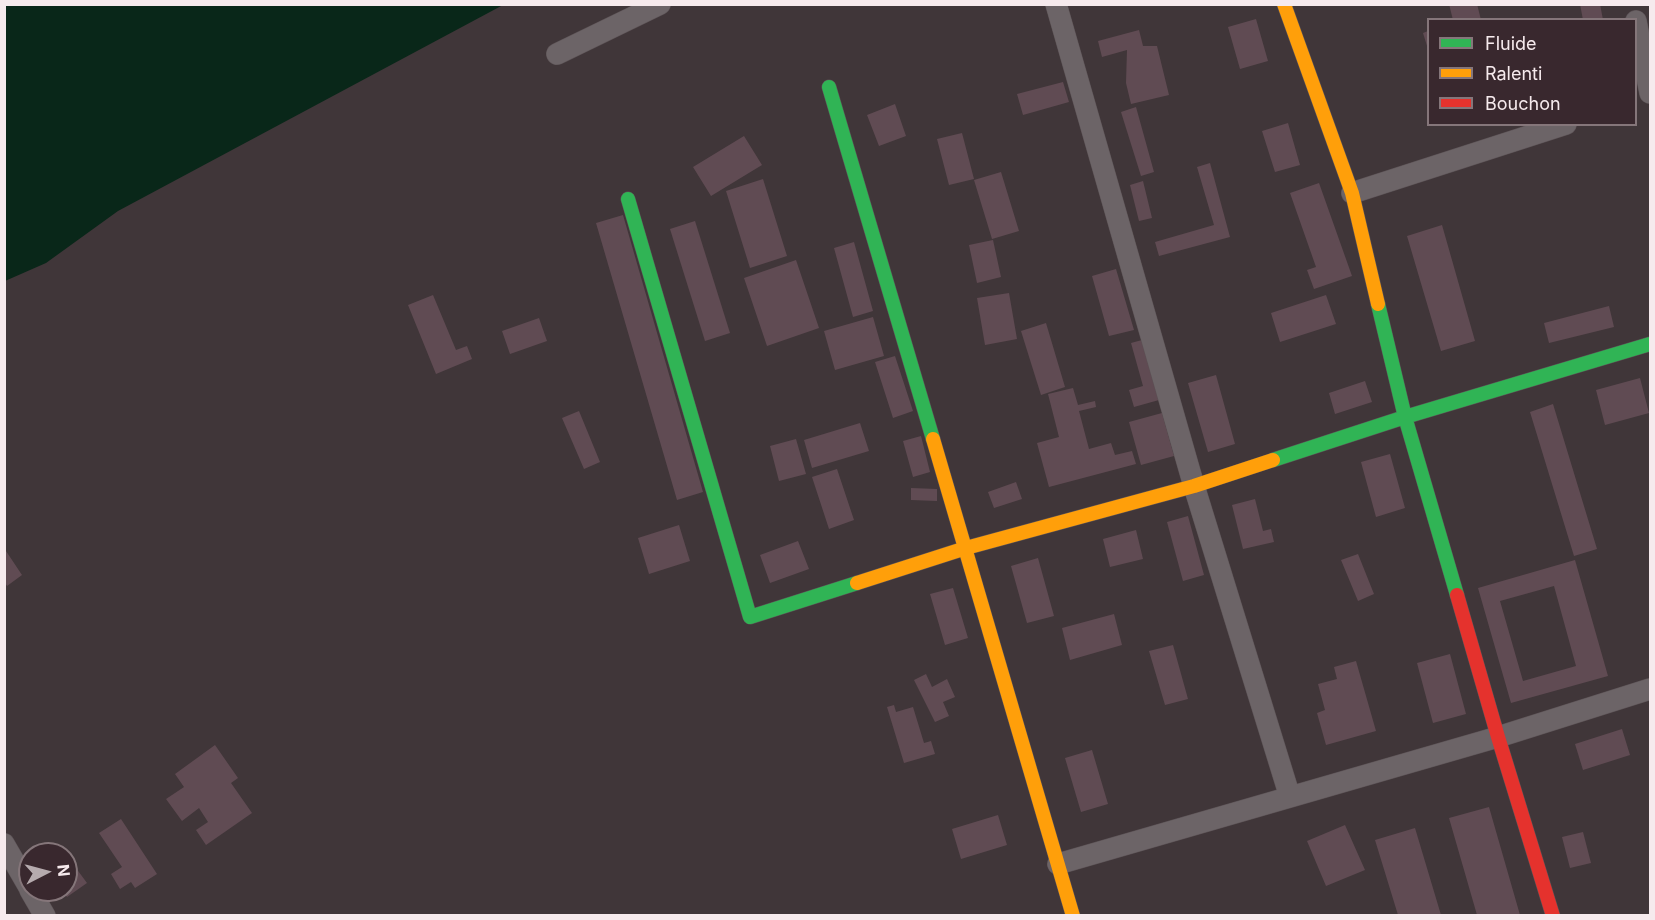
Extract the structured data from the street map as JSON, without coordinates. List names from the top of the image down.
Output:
{
  "legend": ["Fluide", "Ralenti", "Bouchon"],
  "north": "right"
}
